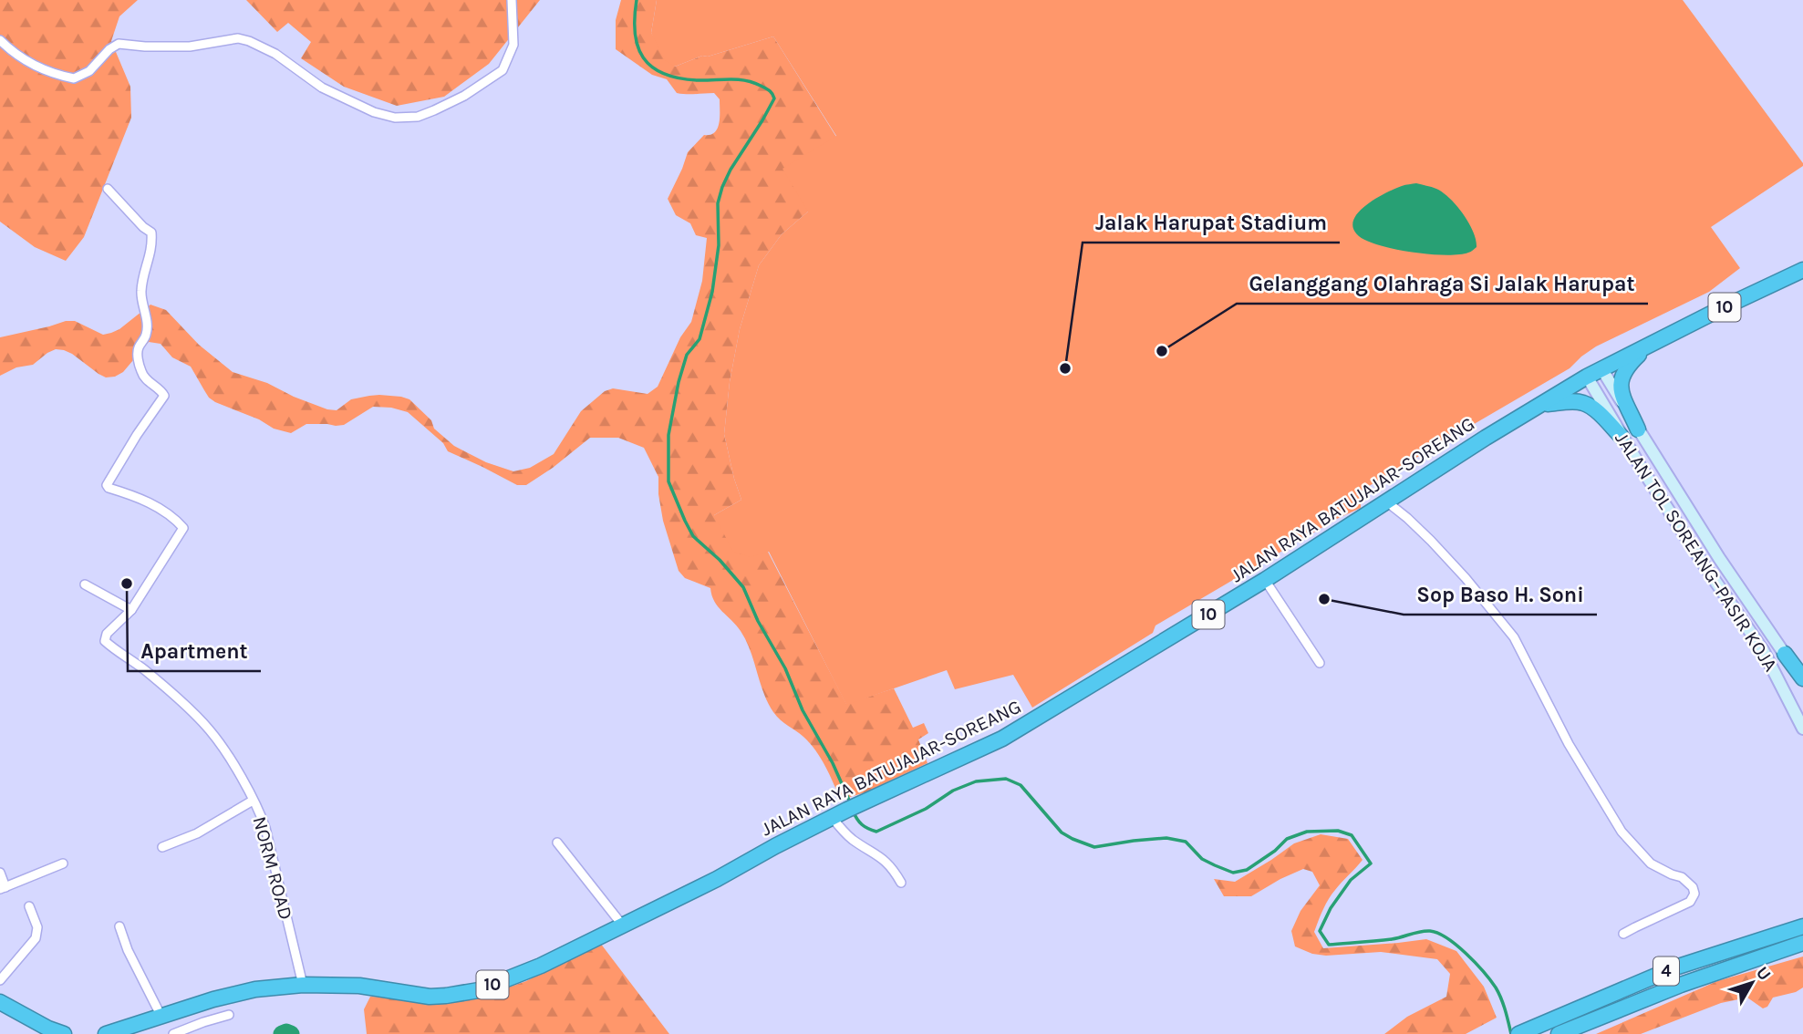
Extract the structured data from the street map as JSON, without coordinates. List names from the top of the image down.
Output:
{
  "streets": {
    "highway": ["10", "JALAN RAYA BATUJAJAR-SOREANG", "4"],
    "street": ["JALAN TOL SOREANG–PASIR KOJA", "NORM ROAD"]
  },
  "crossings": [
    ["JALAN RAYA BATUJAJAR-SOREANG", "JALAN TOL SOREANG–PASIR KOJA"],
    ["JALAN RAYA BATUJAJAR-SOREANG", "NORM ROAD"]
  ],
  "places": [
    "Gelanggang Olahraga Si Jalak Harupat",
    "Jalak Harupat Stadium",
    "Apartment",
    "Sop Baso H. Soni"
  ],
  "north": "top right"
}
